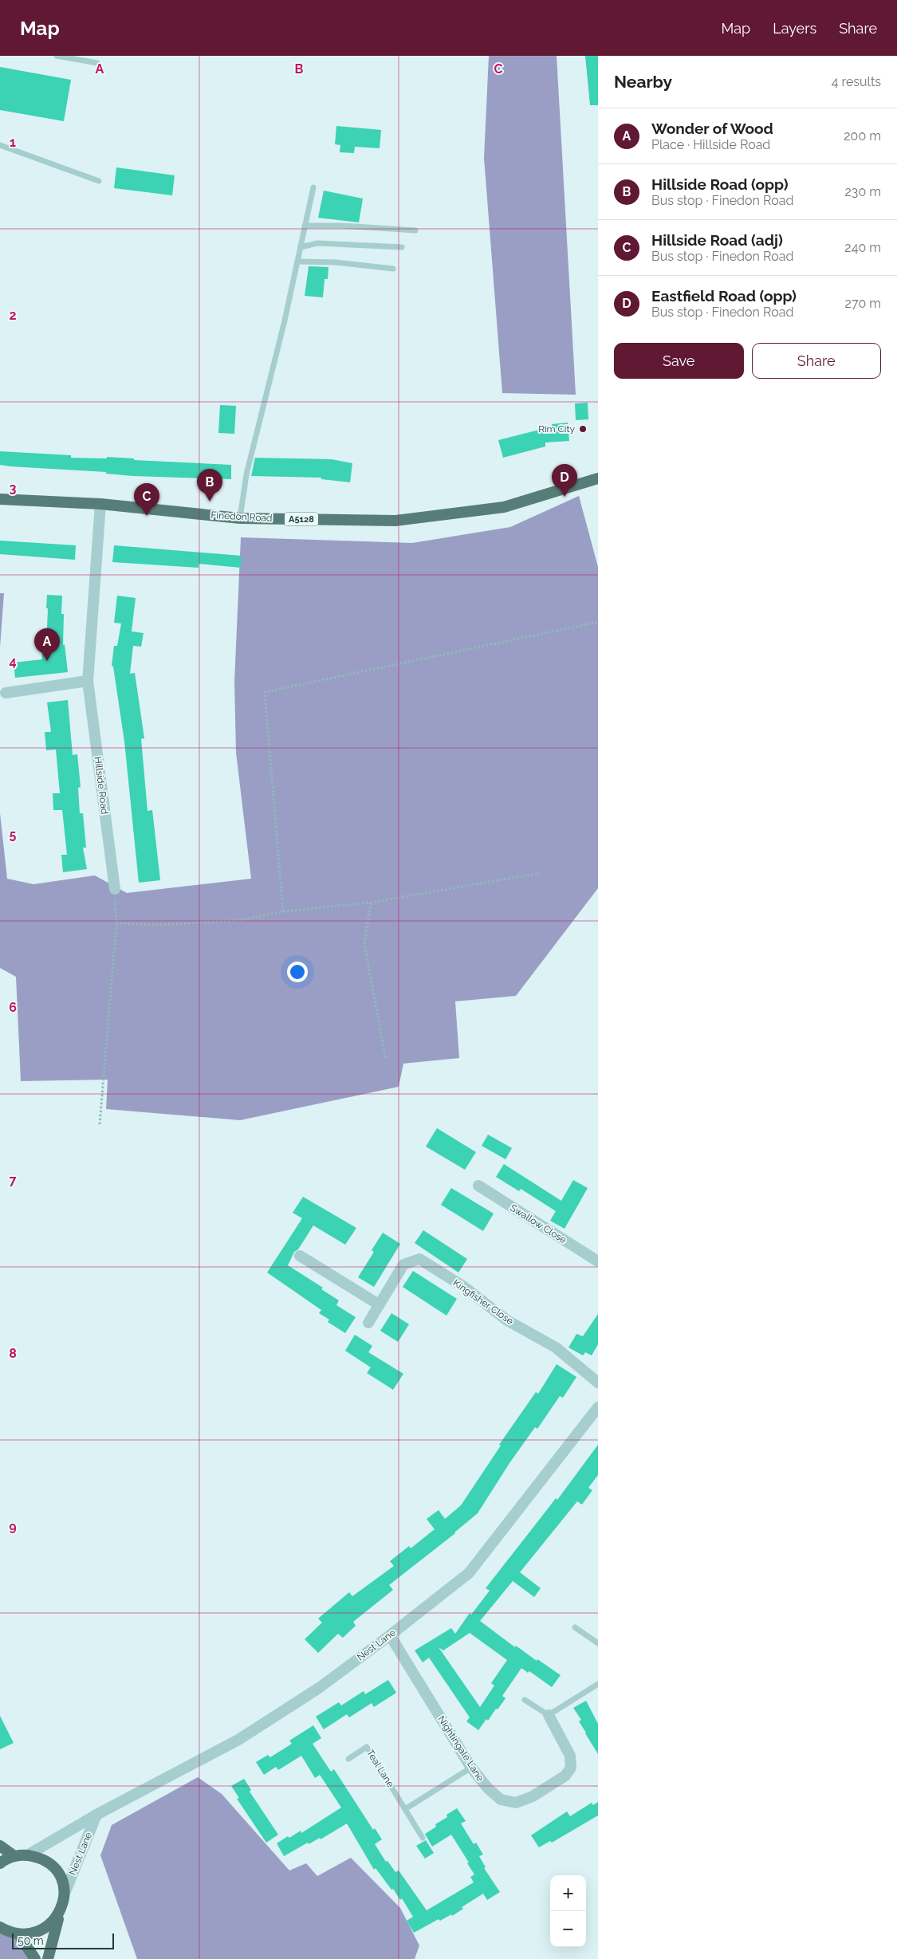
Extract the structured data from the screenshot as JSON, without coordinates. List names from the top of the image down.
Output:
{
  "streets": {
    "main road": ["Finedon Road", "A5128"],
    "street": [
      "Hillside Road",
      "Swallow Close",
      "Kingfisher Close",
      "Nest Lane",
      "Nightingale Lane"
    ],
    "lane": ["Teal Lane"]
  },
  "crossings": [
    ["Finedon Road", "Hillside Road"],
    ["Nest Lane", "Nightingale Lane"]
  ],
  "places": ["Rim City"],
  "scale_bar": "50 m",
  "page": {
    "header": "Map",
    "nav": ["Map", "Layers", "Share"],
    "heading": ["Nearby", "4 results"],
    "list": [
      {
        "mark": "A",
        "name": "Wonder of Wood",
        "note": "Place · Hillside Road",
        "value": "200 m"
      },
      {
        "mark": "B",
        "name": "Hillside Road (opp)",
        "note": "Bus stop · Finedon Road",
        "value": "230 m"
      },
      {
        "mark": "C",
        "name": "Hillside Road (adj)",
        "note": "Bus stop · Finedon Road",
        "value": "240 m"
      },
      {
        "mark": "D",
        "name": "Eastfield Road (opp)",
        "note": "Bus stop · Finedon Road",
        "value": "270 m"
      }
    ],
    "buttons": ["Save", "Share"],
    "pins": [
      "D",
      "B",
      "C",
      "A"
    ],
    "map_buttons": ["+", "−"],
    "scale": "50 m"
  },
  "grid": {
    "columns": ["A", "B", "C"],
    "rows": [
      "1",
      "2",
      "3",
      "4",
      "5",
      "6",
      "7",
      "8",
      "9"
    ]
  }
}
